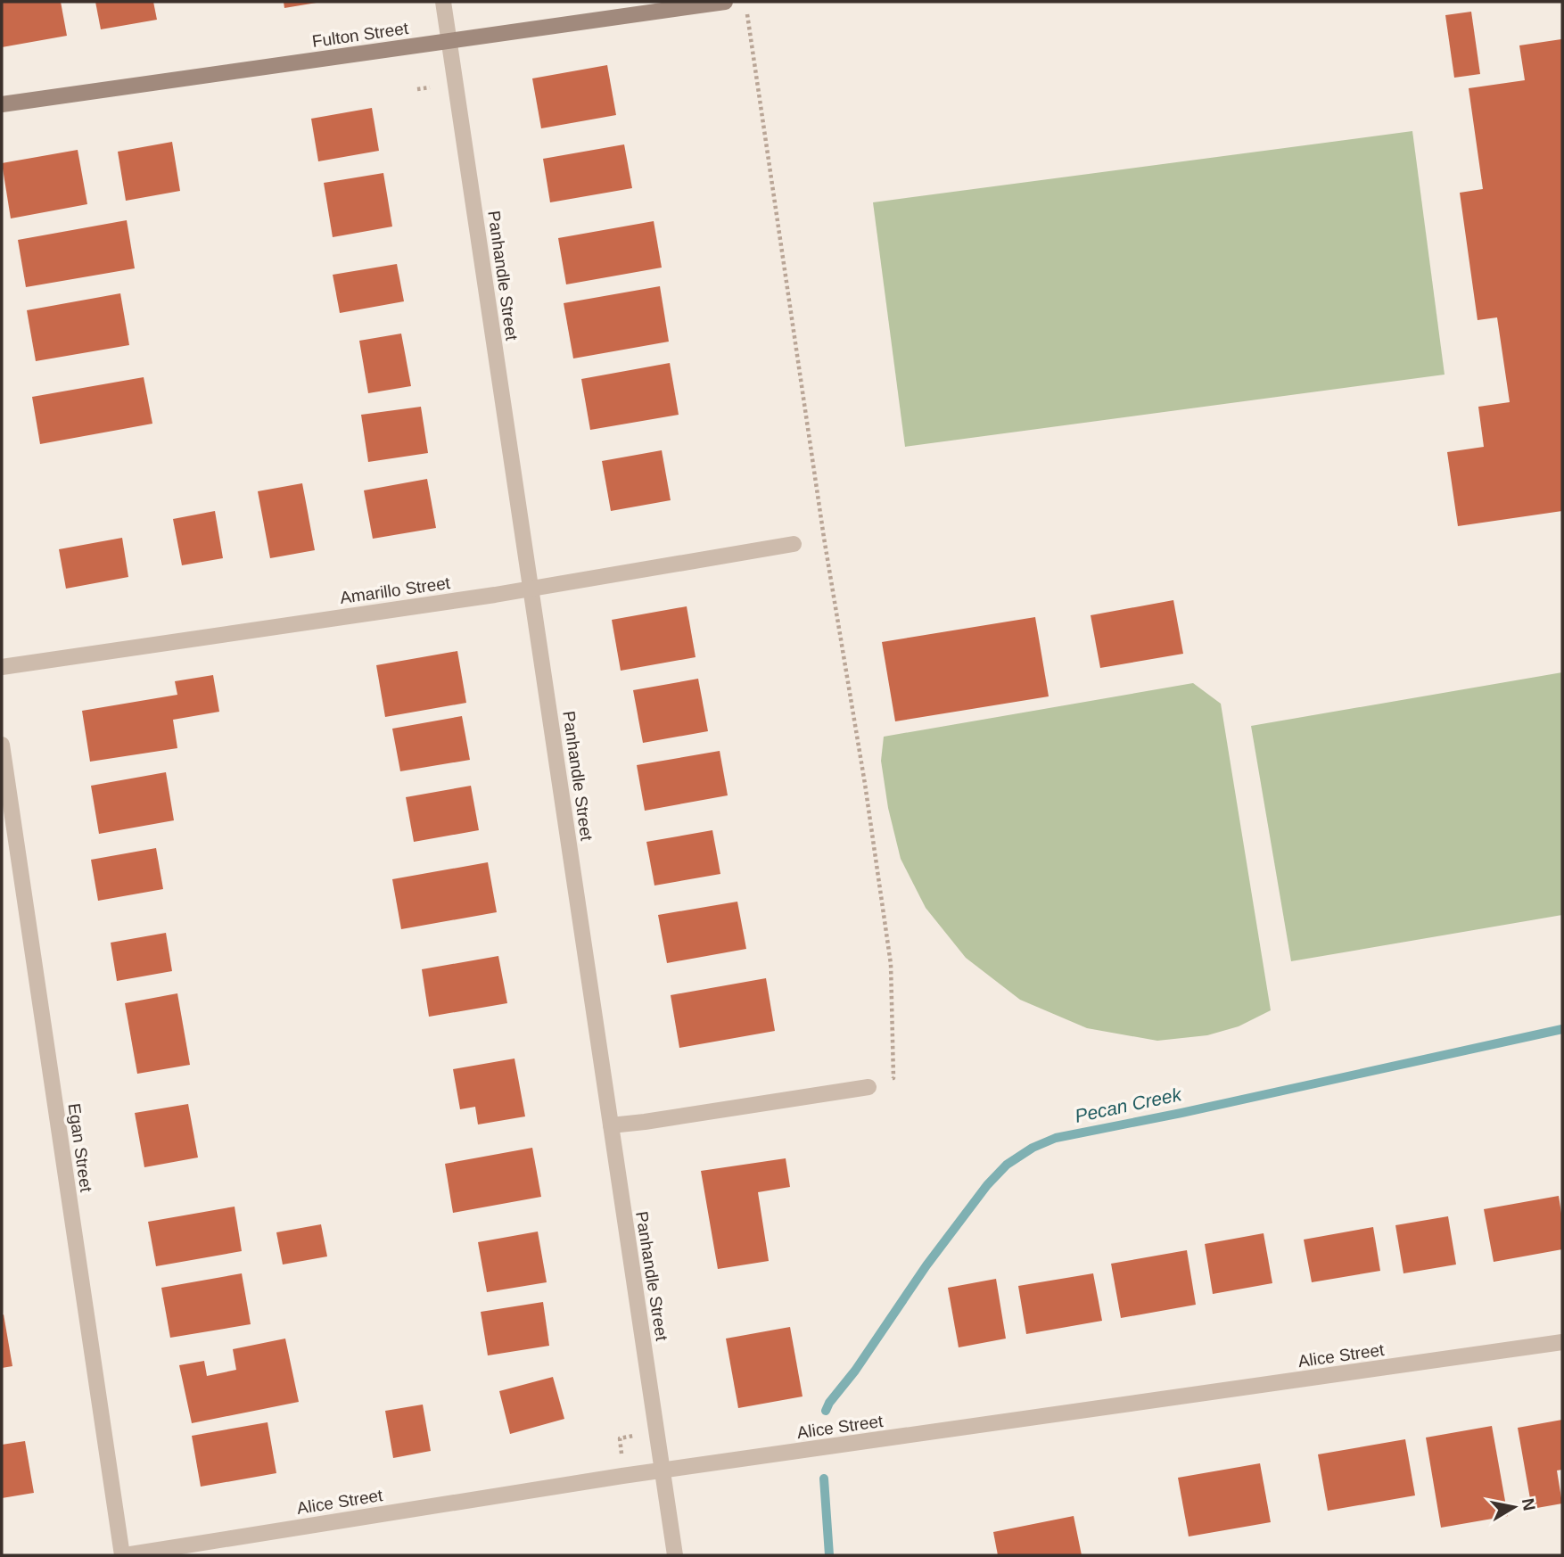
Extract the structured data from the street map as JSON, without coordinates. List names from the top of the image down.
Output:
{
  "streets": {
    "street": [
      "Fulton Street",
      "Panhandle Street",
      "Amarillo Street",
      "Egan Street",
      "Alice Street"
    ]
  },
  "crossings": [
    ["Fulton Street", "Panhandle Street"],
    ["Panhandle Street", "Amarillo Street"],
    ["Panhandle Street", "Alice Street"],
    ["Egan Street", "Alice Street"]
  ],
  "water": ["Pecan Creek"],
  "north": "right"
}
